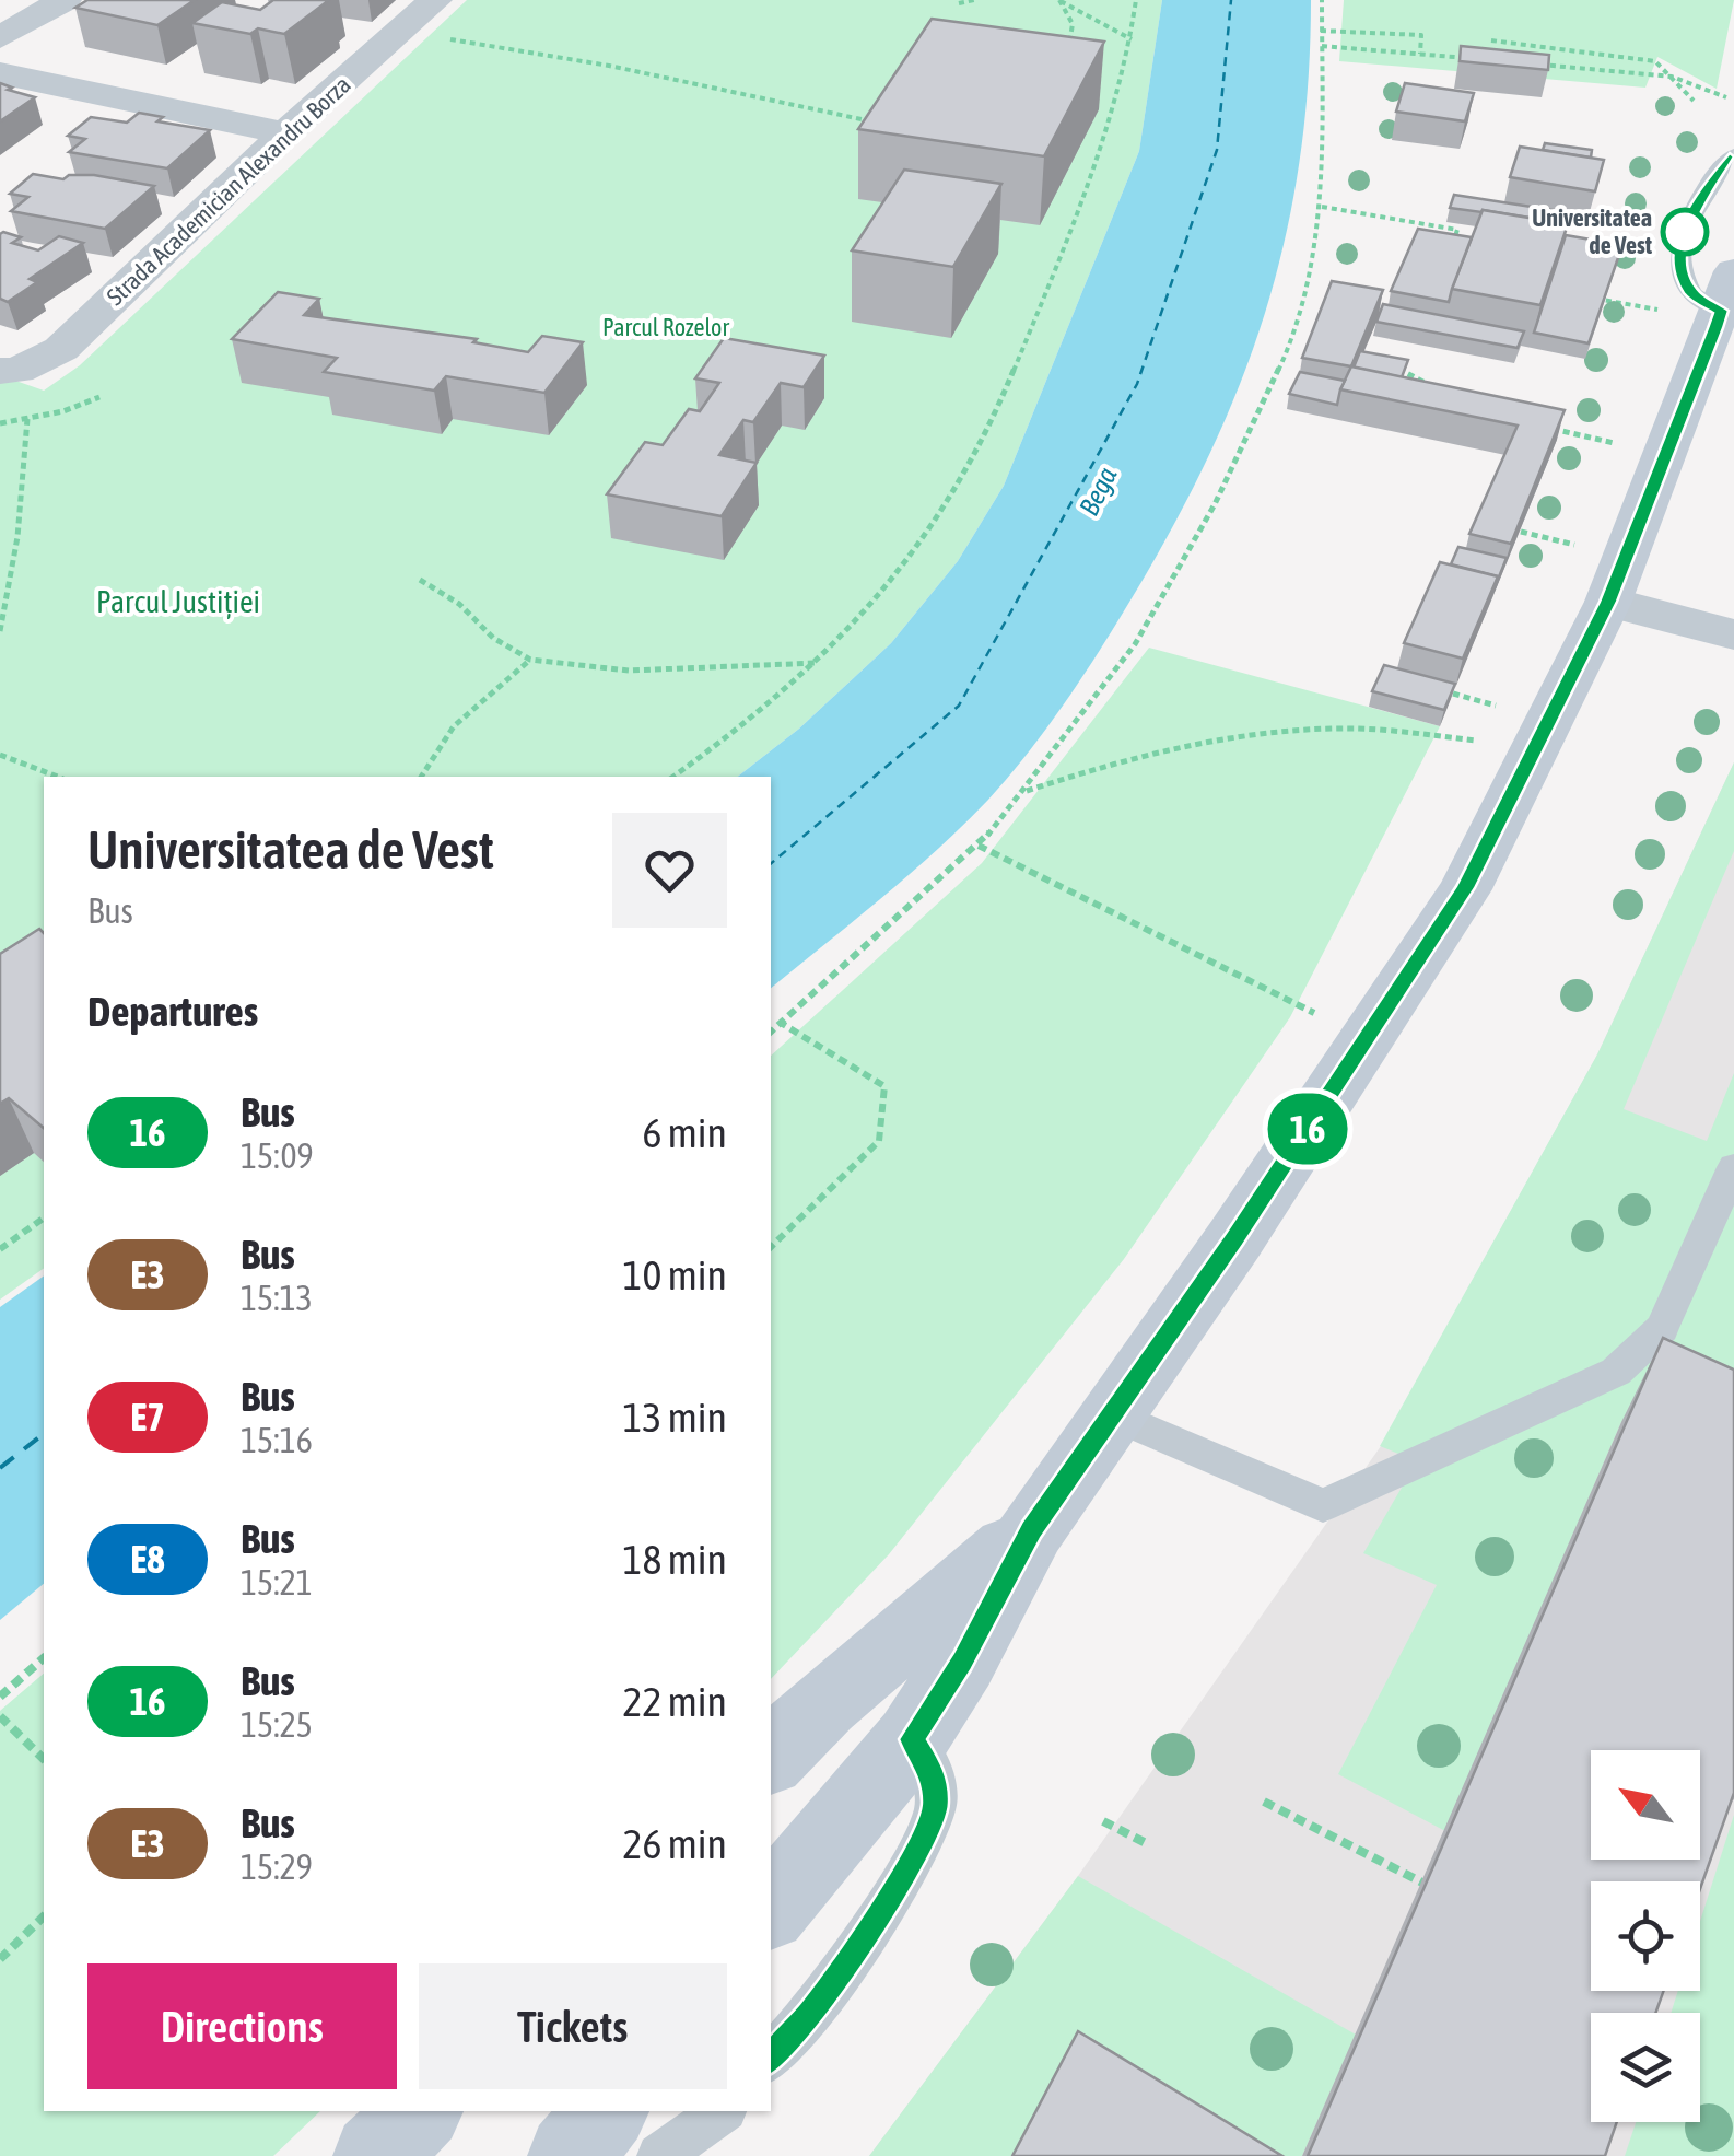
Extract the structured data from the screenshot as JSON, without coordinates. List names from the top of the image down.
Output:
{
  "streets": {
    "street": ["Strada Academician Alexandru Borza"]
  },
  "water": ["Bega"],
  "parks": ["Parcul Rozelor", "Parcul Justiției"],
  "places": ["Universitatea de Vest"],
  "lines": ["bus line 16"],
  "north": "top left",
  "page": {
    "on_map": "16",
    "heading": [
      ["Universitatea de Vest", "Bus"],
      "Departures"
    ],
    "list": [
      {
        "mark": "16",
        "name": "Bus",
        "note": "15:09",
        "value": "6 min"
      },
      {
        "mark": "E3",
        "name": "Bus",
        "note": "15:13",
        "value": "10 min"
      },
      {
        "mark": "E7",
        "name": "Bus",
        "note": "15:16",
        "value": "13 min"
      },
      {
        "mark": "E8",
        "name": "Bus",
        "note": "15:21",
        "value": "18 min"
      },
      {
        "mark": "16",
        "name": "Bus",
        "note": "15:25",
        "value": "22 min"
      },
      {
        "mark": "E3",
        "name": "Bus",
        "note": "15:29",
        "value": "26 min"
      }
    ],
    "buttons": ["Directions", "Tickets"]
  }
}
